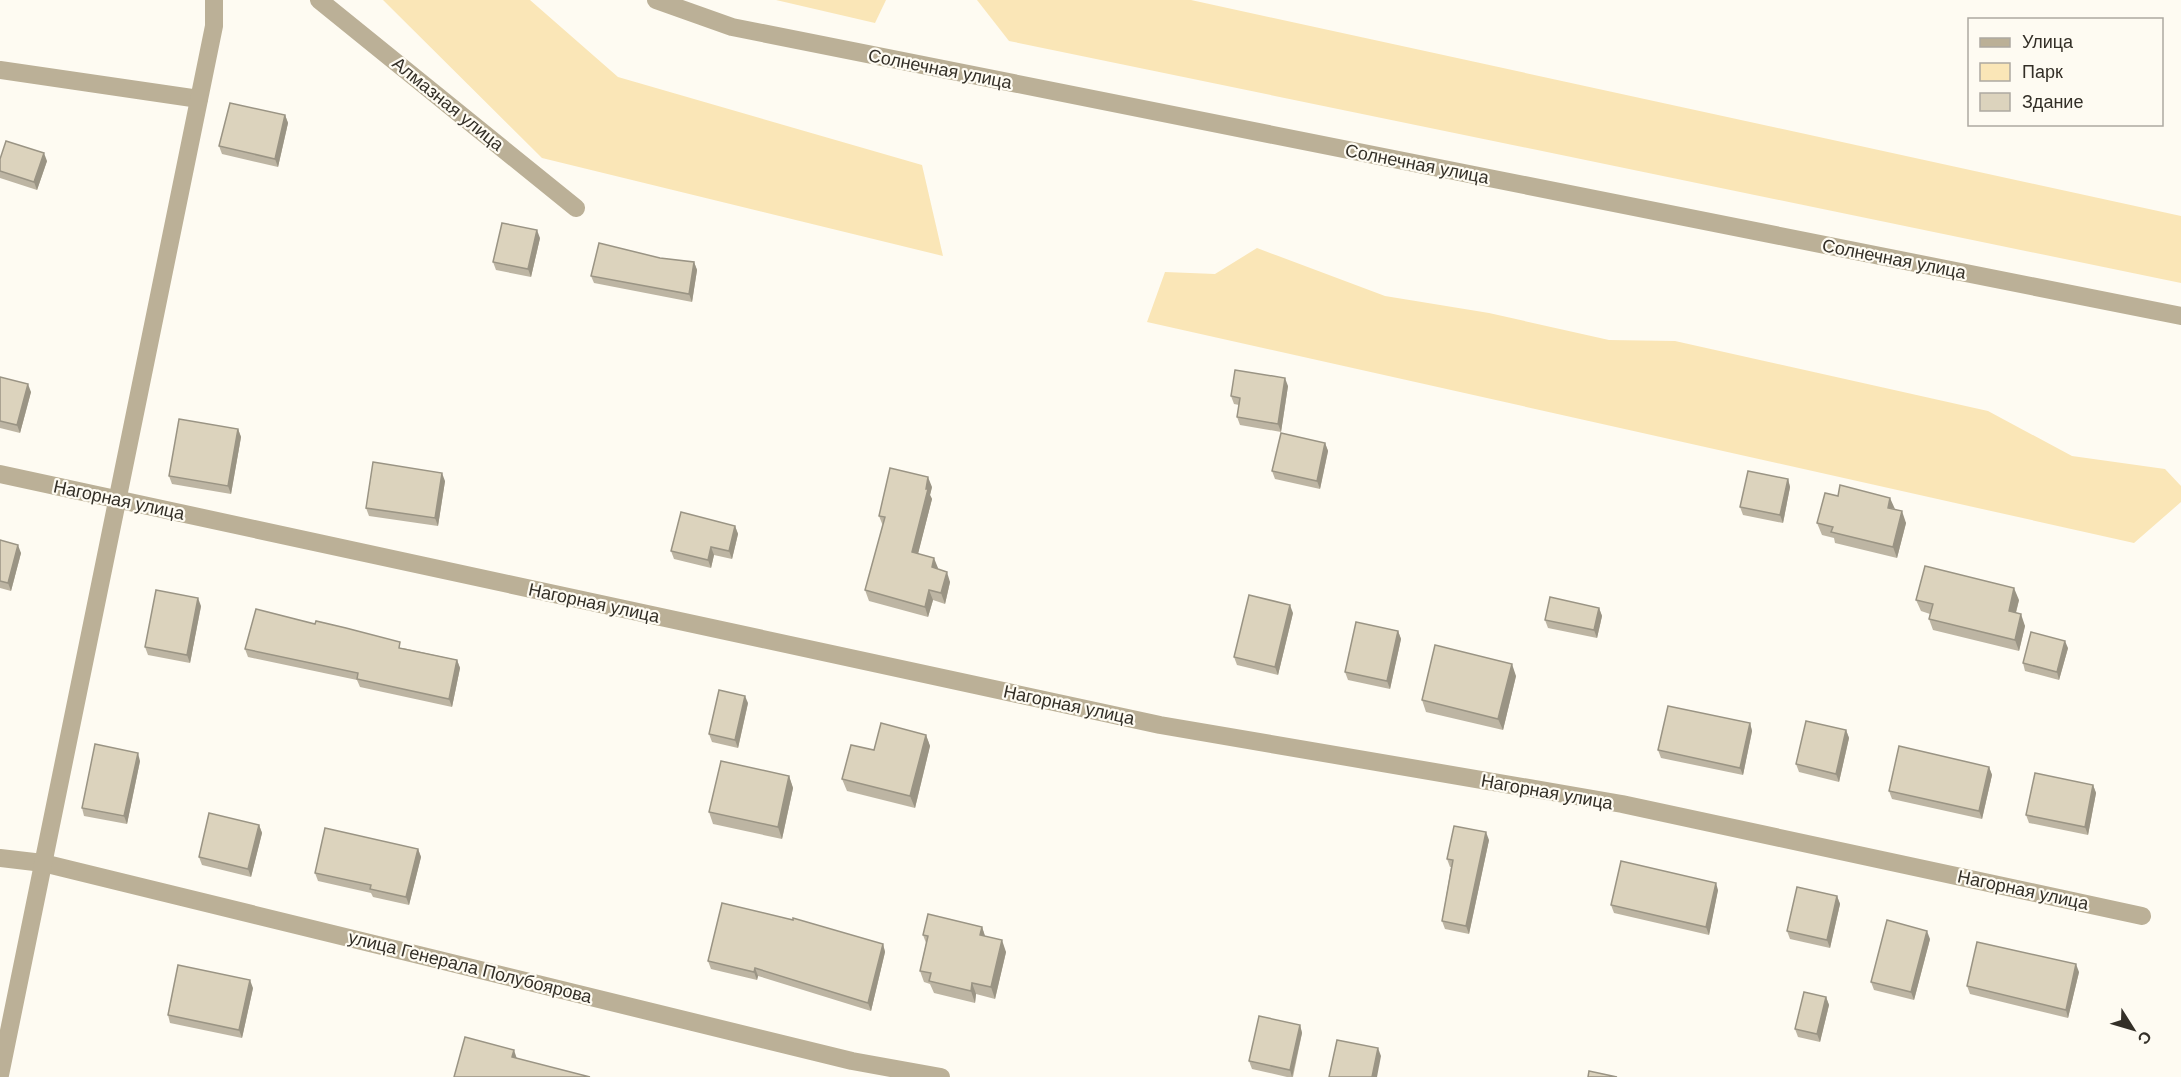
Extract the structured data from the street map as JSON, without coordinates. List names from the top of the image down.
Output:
{
  "streets": {
    "street": [
      "Солнечная улица",
      "Алмазная улица",
      "Нагорная улица",
      "улица Генерала Полубоярова"
    ]
  },
  "legend": ["Улица", "Парк", "Здание"],
  "north": "bottom right"
}
